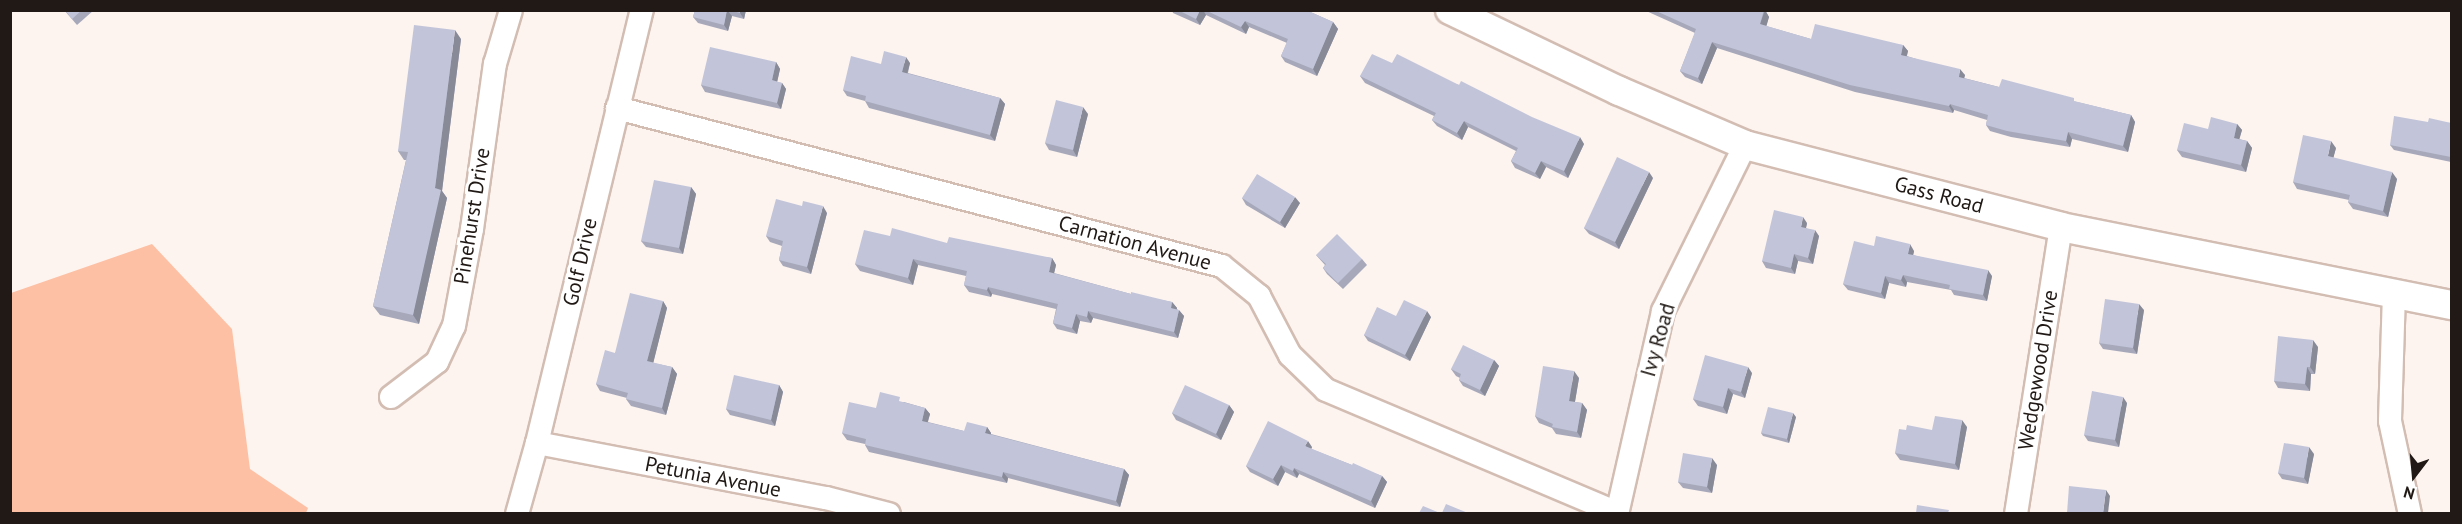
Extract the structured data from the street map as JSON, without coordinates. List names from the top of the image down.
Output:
{
  "streets": {
    "street": [
      "Gass Road",
      "Pinehurst Drive",
      "Carnation Avenue",
      "Golf Drive",
      "Ivy Road",
      "Wedgewood Drive",
      "Petunia Avenue"
    ]
  },
  "crossings": [
    ["Gass Road", "Ivy Road"],
    ["Gass Road", "Wedgewood Drive"],
    ["Carnation Avenue", "Golf Drive"],
    ["Carnation Avenue", "Ivy Road"],
    ["Golf Drive", "Petunia Avenue"]
  ],
  "north": "bottom"
}
